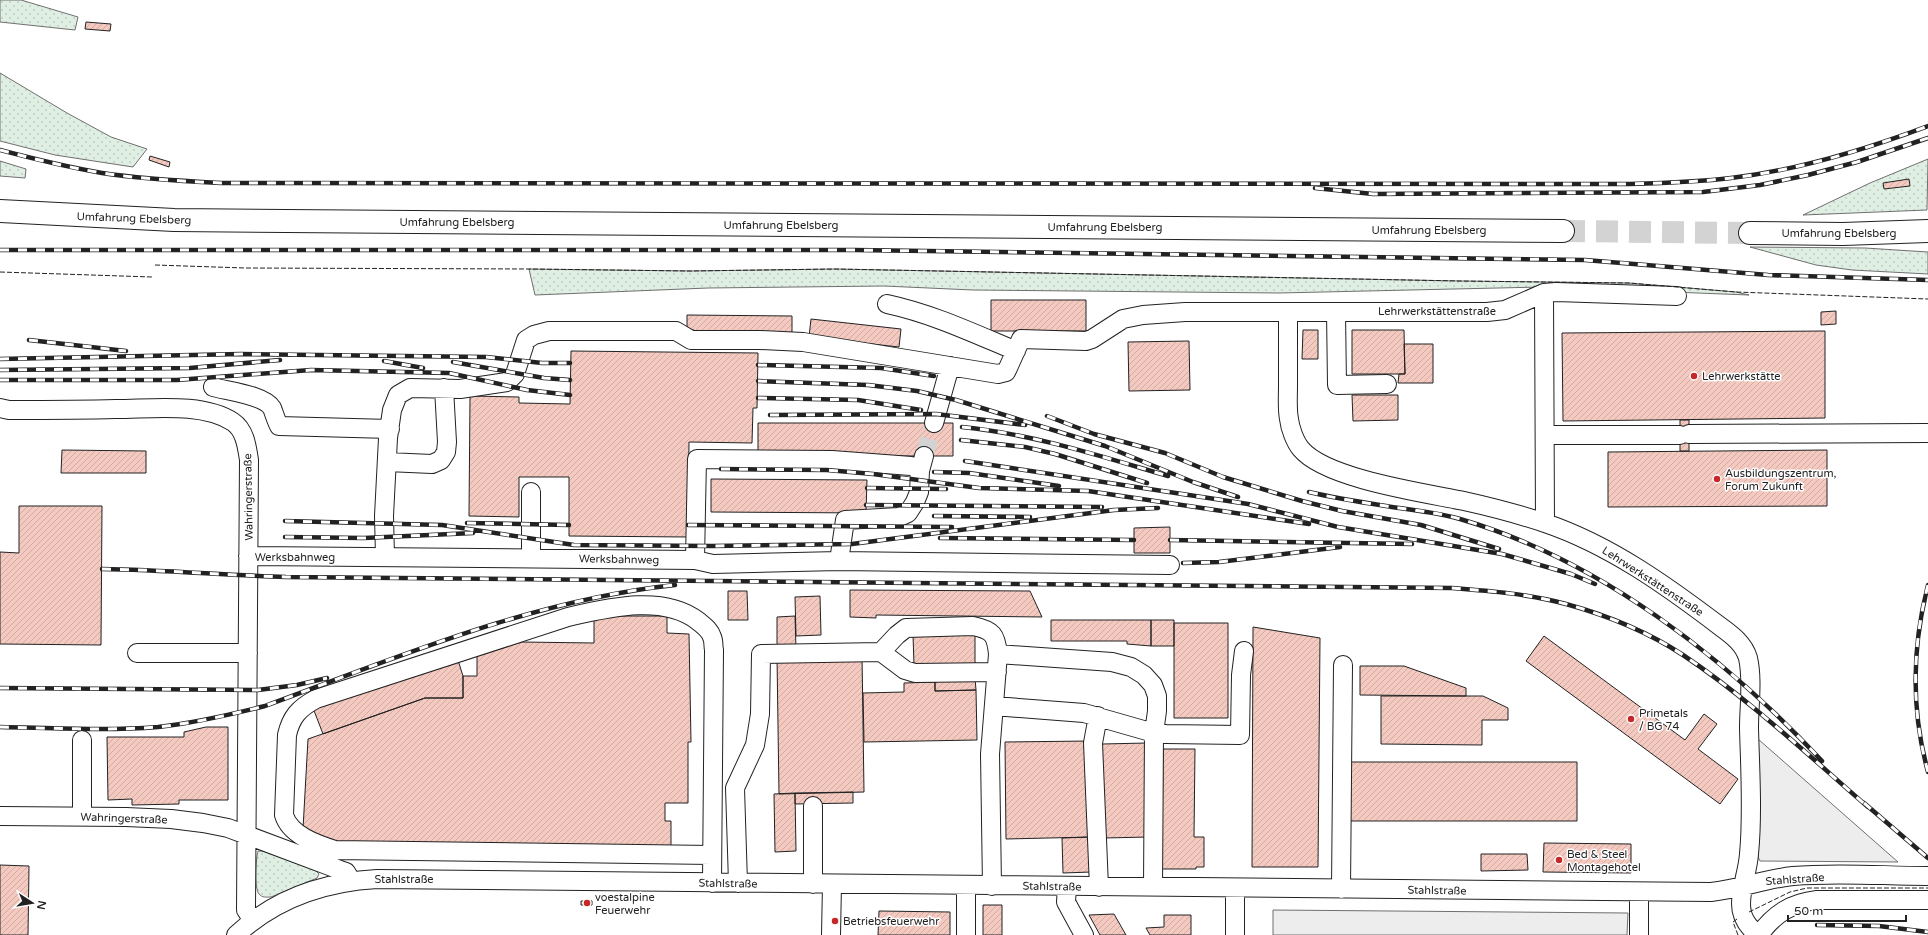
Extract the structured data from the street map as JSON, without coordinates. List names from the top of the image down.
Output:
{
  "streets": {
    "main road": ["Umfahrung Ebelsberg"],
    "street": [
      "Lehrwerkstättenstraße",
      "Wahringerstraße",
      "Werksbahnweg",
      "Stahlstraße"
    ]
  },
  "crossings": [
    ["Lehrwerkstättenstraße", "Stahlstraße"],
    ["Wahringerstraße", "Werksbahnweg"],
    ["Wahringerstraße", "Stahlstraße"]
  ],
  "places": [
    "Lehrwerkstätte",
    "Ausbildungszentrum, Forum Zukunft",
    "Primetals / BG 74",
    "Bed & Steel Montagehotel",
    "voestalpine Feuerwehr",
    "Betriebsfeuerwehr"
  ],
  "scale_bar": "50 m",
  "north": "right"
}
